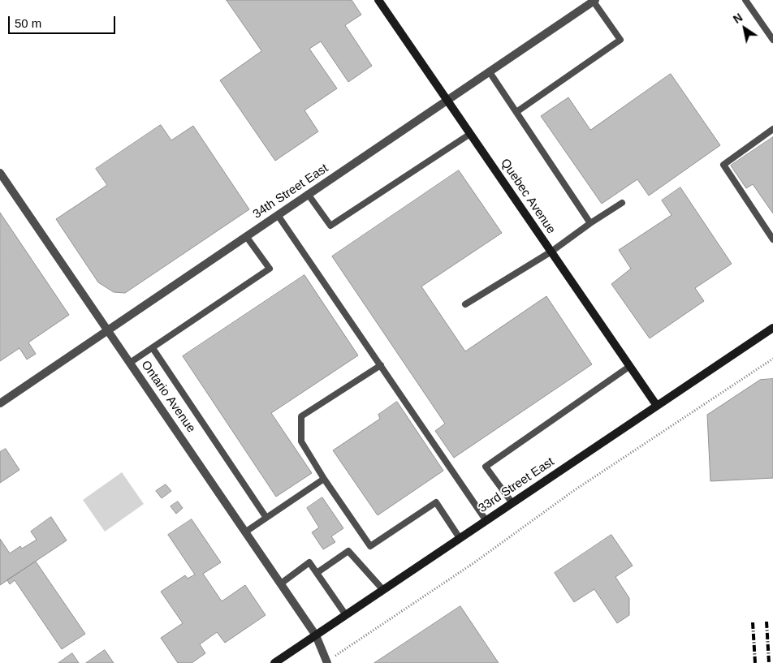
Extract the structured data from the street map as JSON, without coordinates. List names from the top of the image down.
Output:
{
  "streets": {
    "main road": ["Quebec Avenue", "33rd Street East"],
    "street": ["34th Street East", "Ontario Avenue"]
  },
  "crossings": [
    ["34th Street East", "Quebec Avenue"],
    ["34th Street East", "Ontario Avenue"],
    ["Quebec Avenue", "33rd Street East"],
    ["Ontario Avenue", "33rd Street East"]
  ],
  "scale_bar": "50 m",
  "north": "top left"
}
